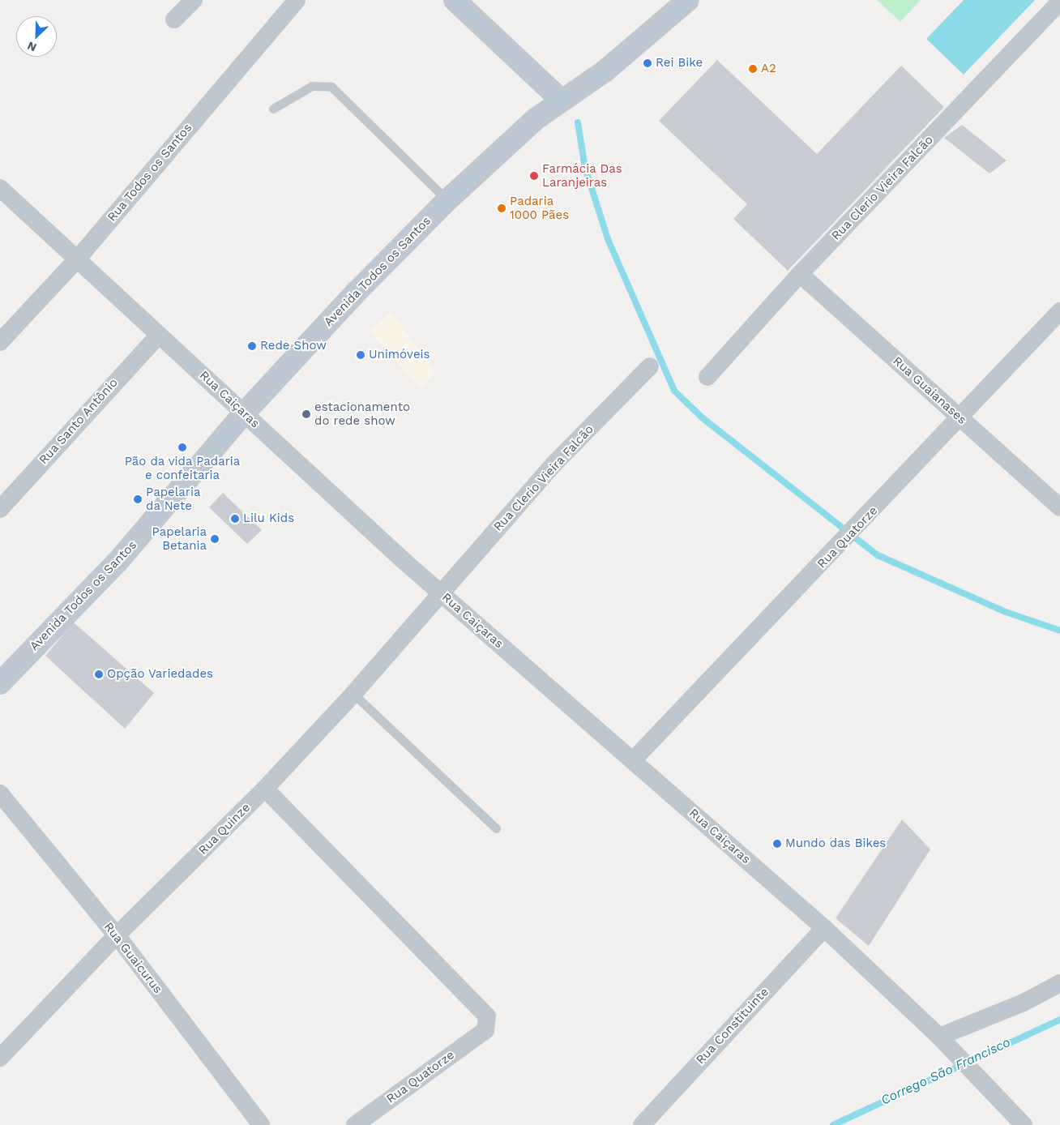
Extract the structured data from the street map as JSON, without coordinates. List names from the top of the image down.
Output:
{
  "streets": {
    "street": [
      "Rua Todos os Santos",
      "Rua Clerio Vieira Falcão",
      "Avenida Todos os Santos",
      "Rua Guaianases",
      "Rua Caiçaras",
      "Rua Santo Antônio",
      "Rua Quatorze",
      "Rua Quinze",
      "Rua Guaicurus",
      "Rua Constituinte"
    ]
  },
  "crossings": [
    ["Rua Todos os Santos", "Rua Caiçaras"],
    ["Rua Clerio Vieira Falcão", "Rua Guaianases"],
    ["Rua Clerio Vieira Falcão", "Rua Caiçaras"],
    ["Rua Clerio Vieira Falcão", "Rua Quinze"],
    ["Avenida Todos os Santos", "Rua Caiçaras"],
    ["Rua Guaianases", "Rua Quatorze"],
    ["Rua Caiçaras", "Rua Santo Antônio"],
    ["Rua Caiçaras", "Rua Quatorze"],
    ["Rua Caiçaras", "Rua Quinze"],
    ["Rua Caiçaras", "Rua Constituinte"],
    ["Rua Quatorze", "Rua Quinze"],
    ["Rua Quinze", "Rua Guaicurus"]
  ],
  "water": ["Corrego São Francisco"],
  "places": [
    "Rei Bike",
    "A2",
    "Farmácia Das Laranjeiras",
    "Padaria 1000 Pães",
    "Rede Show",
    "Unimóveis",
    "estacionamento do rede show",
    "Pão da vida Padaria e confeitaria",
    "Papelaria da Nete",
    "Lilu Kids",
    "Papelaria Betania",
    "Opção Variedades",
    "Mundo das Bikes"
  ],
  "north": "bottom left"
}
